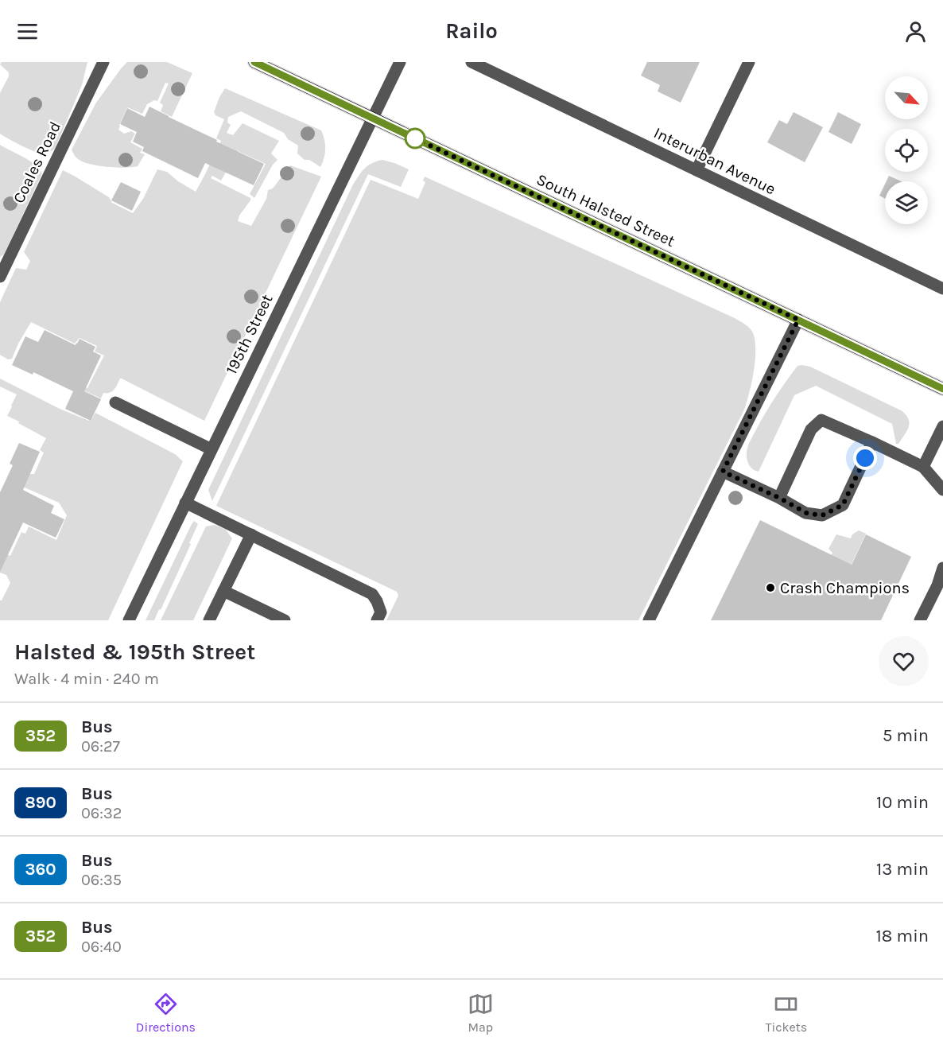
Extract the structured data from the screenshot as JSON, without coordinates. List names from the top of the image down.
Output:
{
  "streets": {
    "main road": ["South Halsted Street"],
    "street": ["Interurban Avenue", "Coales Road", "195th Street"]
  },
  "crossings": [
    ["South Halsted Street", "195th Street"]
  ],
  "places": ["Crash Champions"],
  "lines": ["bus line 352"],
  "north": "bottom right",
  "page": {
    "header": "Railo",
    "heading": ["Halsted & 195th Street", "Walk · 4 min · 240 m"],
    "list": [
      {
        "mark": "352",
        "name": "Bus",
        "note": "06:27",
        "value": "5 min"
      },
      {
        "mark": "890",
        "name": "Bus",
        "note": "06:32",
        "value": "10 min"
      },
      {
        "mark": "360",
        "name": "Bus",
        "note": "06:35",
        "value": "13 min"
      },
      {
        "mark": "352",
        "name": "Bus",
        "note": "06:40",
        "value": "18 min"
      }
    ],
    "tabs": ["Directions", "Map", "Tickets"]
  }
}
